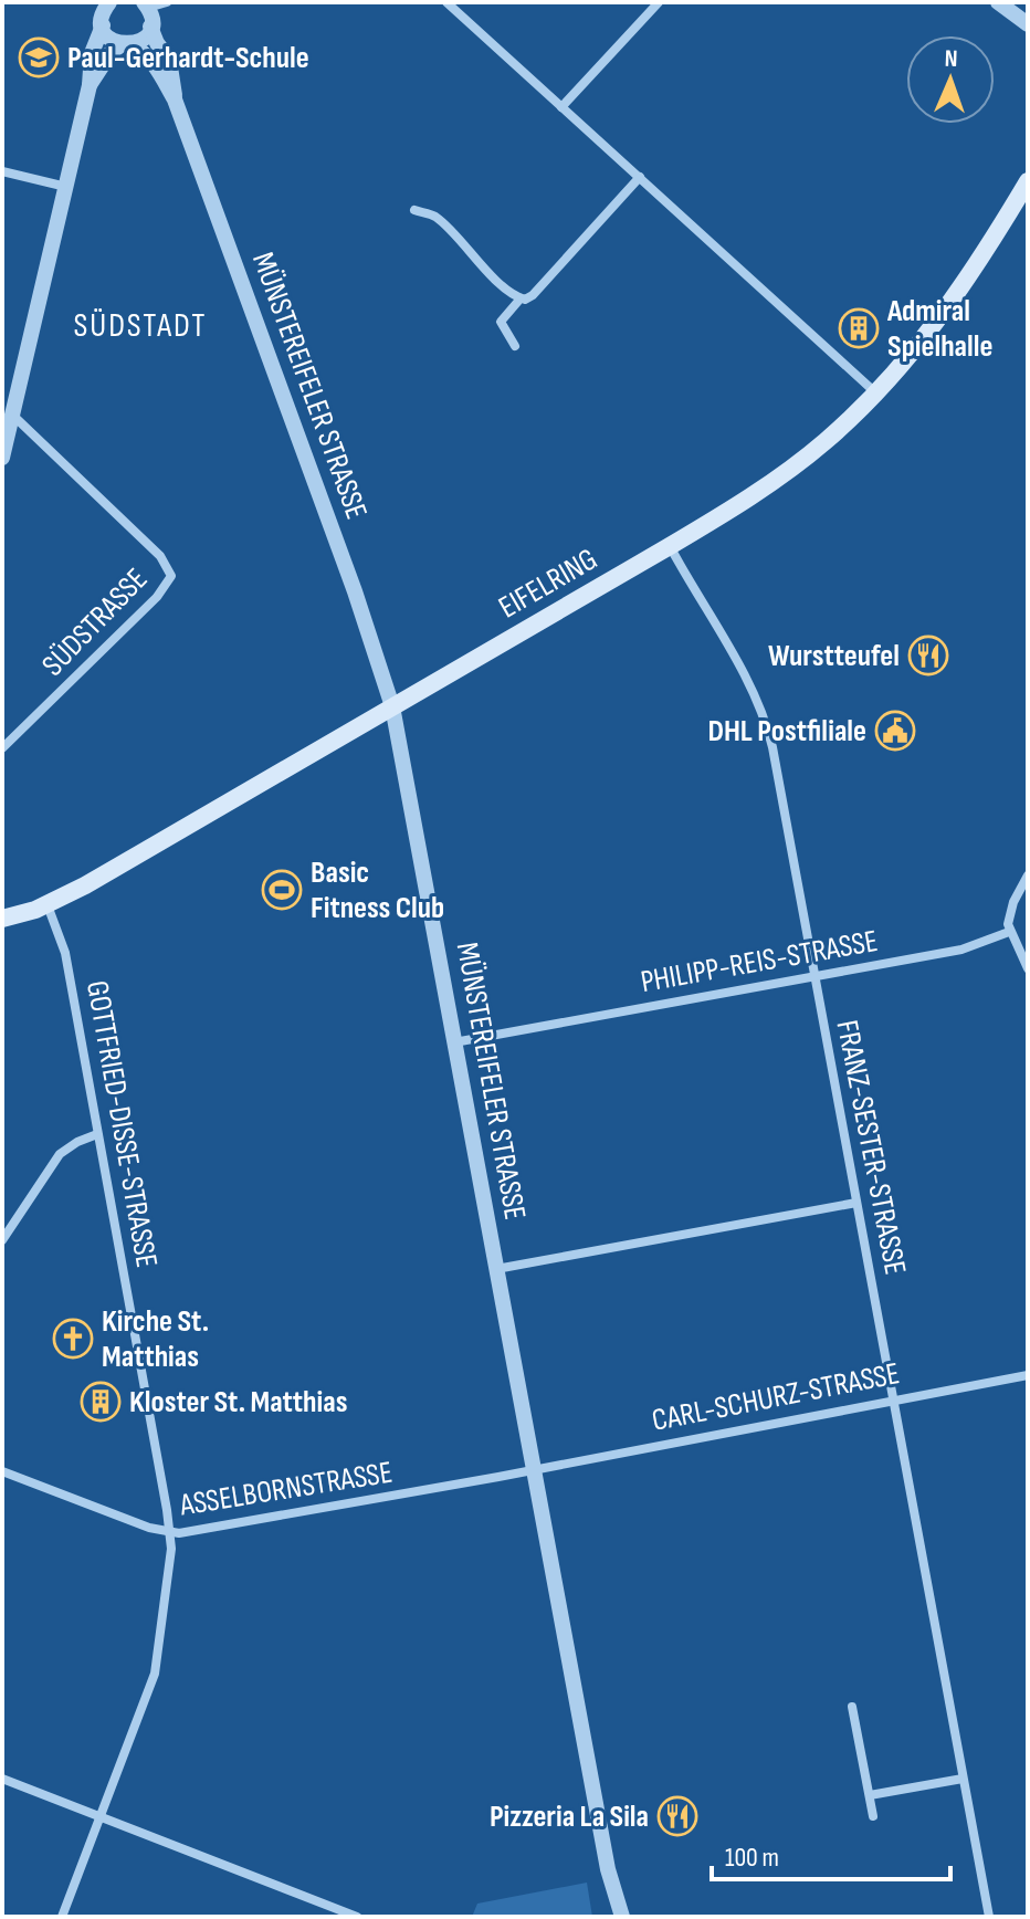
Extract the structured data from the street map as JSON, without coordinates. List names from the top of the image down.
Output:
{
  "streets": {
    "main road": ["EIFELRING"],
    "street": [
      "MÜNSTEREIFELER STRASSE",
      "SÜDSTRASSE",
      "PHILIPP-REIS-STRASSE",
      "GOTTFRIED-DISSE-STRASSE",
      "FRANZ-SESTER-STRASSE",
      "CARL-SCHURZ-STRASSE",
      "ASSELBORNSTRASSE"
    ]
  },
  "crossings": [
    ["MÜNSTEREIFELER STRASSE", "EIFELRING"],
    ["MÜNSTEREIFELER STRASSE", "PHILIPP-REIS-STRASSE"],
    ["MÜNSTEREIFELER STRASSE", "CARL-SCHURZ-STRASSE"],
    ["MÜNSTEREIFELER STRASSE", "ASSELBORNSTRASSE"],
    ["EIFELRING", "GOTTFRIED-DISSE-STRASSE"],
    ["EIFELRING", "FRANZ-SESTER-STRASSE"],
    ["PHILIPP-REIS-STRASSE", "FRANZ-SESTER-STRASSE"],
    ["GOTTFRIED-DISSE-STRASSE", "ASSELBORNSTRASSE"],
    ["FRANZ-SESTER-STRASSE", "CARL-SCHURZ-STRASSE"],
    ["CARL-SCHURZ-STRASSE", "ASSELBORNSTRASSE"]
  ],
  "districts": ["SÜDSTADT"],
  "places": {
    "school or university": ["Paul-Gerhardt-Schule"],
    "building": ["Admiral Spielhalle", "Kloster St. Matthias"],
    "restaurant": ["Wurstteufel", "Pizzeria La Sila"],
    "public building": ["DHL Postfiliale"],
    "sports": ["Basic Fitness Club"],
    "church": ["Kirche St. Matthias"]
  },
  "scale_bar": "100 m",
  "north": "top"
}
